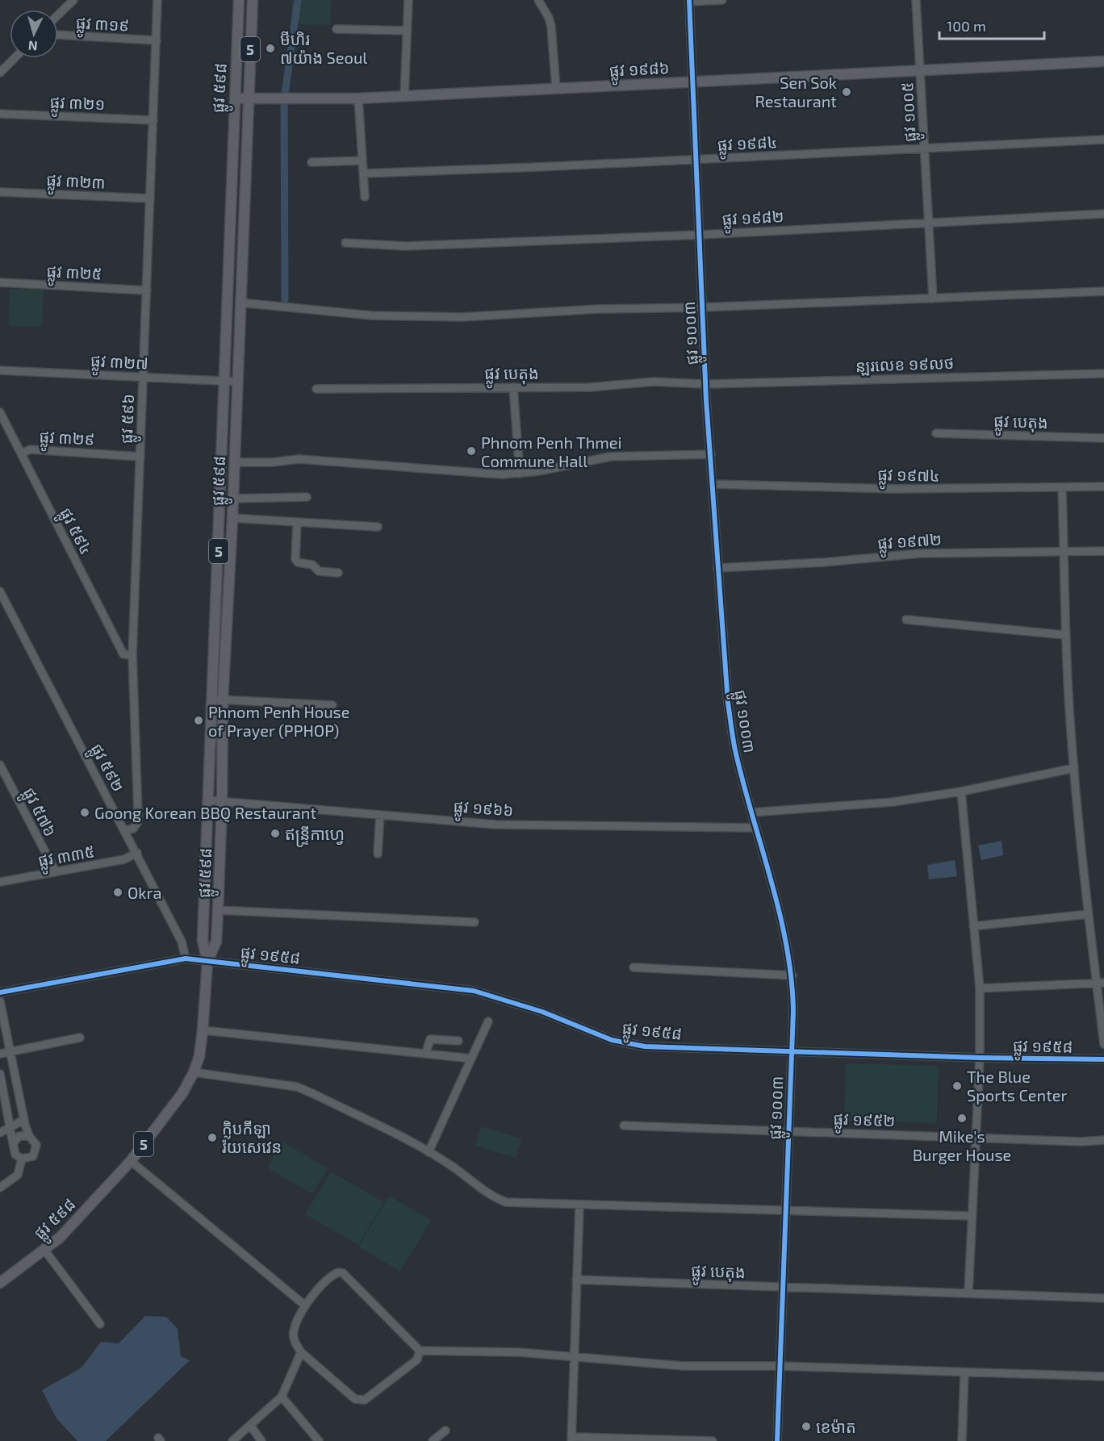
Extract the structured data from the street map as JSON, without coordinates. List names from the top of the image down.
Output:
{
  "streets": {
    "main road": ["5", "ផ្លូវ ១៩៨៦", "ផ្លូវ ៥៩៨"],
    "street": [
      "ផ្លូវ ៣១៩",
      "ផ្លូវ ៣២១",
      "ផ្លូវ ១០០៥",
      "ផ្លូវ ១៩៨៤",
      "ផ្លូវ ៣២៣",
      "ផ្លូវ ១៩៨២",
      "ផ្លូវ ៣២៥",
      "ផ្លូវ ១០០៣",
      "ផ្លូវ ៣២៧",
      "ន្ឡរលេខ ១៩លថ",
      "ផ្លូវ បេតុង",
      "ផ្លូវ ៥៩៦",
      "ផ្លូវ ៣២៩",
      "ផ្លូវ ១៩៧៤",
      "ផ្លូវ ៥៩៤",
      "ផ្លូវ ១៩៧២",
      "ផ្លូវ ៥៩២",
      "ផ្លូវ ១៩៦៦",
      "ផ្លូវ ៥៧៦",
      "ផ្លូវ ៣៣៥",
      "ផ្លូវ ១៩៥៨",
      "ផ្លូវ ១៩៥២"
    ]
  },
  "crossings": [
    ["ផ្លូវ ៣១៩", "ផ្លូវ ៥៩៦"],
    ["ផ្លូវ ១៩៨៦", "ផ្លូវ ៥៩៨"],
    ["ផ្លូវ ១៩៨៦", "ផ្លូវ ១០០៥"],
    ["ផ្លូវ ១៩៨៦", "ផ្លូវ ១០០៣"],
    ["ផ្លូវ ៥៩៨", "ផ្លូវ ៣២៧"],
    ["ផ្លូវ ៥៩៨", "ផ្លូវ ១៩៦៦"],
    ["ផ្លូវ ៥៩៨", "ផ្លូវ ១៩៥៨"],
    ["ផ្លូវ ៣២១", "ផ្លូវ ៥៩៦"],
    ["ផ្លូវ ១០០៥", "ផ្លូវ ១៩៨៤"],
    ["ផ្លូវ ១០០៥", "ផ្លូវ ១៩៨២"],
    ["ផ្លូវ ១៩៨៤", "ផ្លូវ ១០០៣"],
    ["ផ្លូវ ៣២៣", "ផ្លូវ ៥៩៦"],
    ["ផ្លូវ ១៩៨២", "ផ្លូវ ១០០៣"],
    ["ផ្លូវ ៣២៥", "ផ្លូវ ៥៩៦"],
    ["ផ្លូវ ១០០៣", "ន្ឡរលេខ ១៩លថ"],
    ["ផ្លូវ ១០០៣", "ផ្លូវ បេតុង"],
    ["ផ្លូវ ១០០៣", "ផ្លូវ ១៩៧៤"],
    ["ផ្លូវ ១០០៣", "ផ្លូវ ១៩៧២"],
    ["ផ្លូវ ១០០៣", "ផ្លូវ ១៩៦៦"],
    ["ផ្លូវ ១០០៣", "ផ្លូវ ១៩៥៨"],
    ["ផ្លូវ ១០០៣", "ផ្លូវ ១៩៥២"],
    ["ផ្លូវ ៣២៧", "ផ្លូវ ៥៩៦"],
    ["ន្ឡរលេខ ១៩លថ", "ផ្លូវ បេតុង"],
    ["ផ្លូវ ៥៩៦", "ផ្លូវ ៣២៩"],
    ["ផ្លូវ ៥៩៦", "ផ្លូវ ៥៩៤"],
    ["ផ្លូវ ៥៩៦", "ផ្លូវ ៥៩២"],
    ["ផ្លូវ ៣២៩", "ផ្លូវ ៥៩៤"],
    ["ផ្លូវ ៥៩២", "ផ្លូវ ៣៣៥"],
    ["ផ្លូវ ៥៩២", "ផ្លូវ ១៩៥៨"],
    ["ផ្លូវ ៥៧៦", "ផ្លូវ ៣៣៥"]
  ],
  "places": [
    "មីហិរ ៧យ៉ាង Seoul",
    "Sen Sok Restaurant",
    "Phnom Penh Thmei Commune Hall",
    "Phnom Penh House of Prayer (PPHOP)",
    "Goong Korean BBQ Restaurant",
    "ឥន្ទ្រីកាហ្វេ",
    "Okra",
    "The Blue Sports Center",
    "Mike's Burger House",
    "ក្លិបកីឡា រ៉យសេវេន",
    "ខេម៉ាត"
  ],
  "scale_bar": "100 m",
  "north": "bottom"
}
